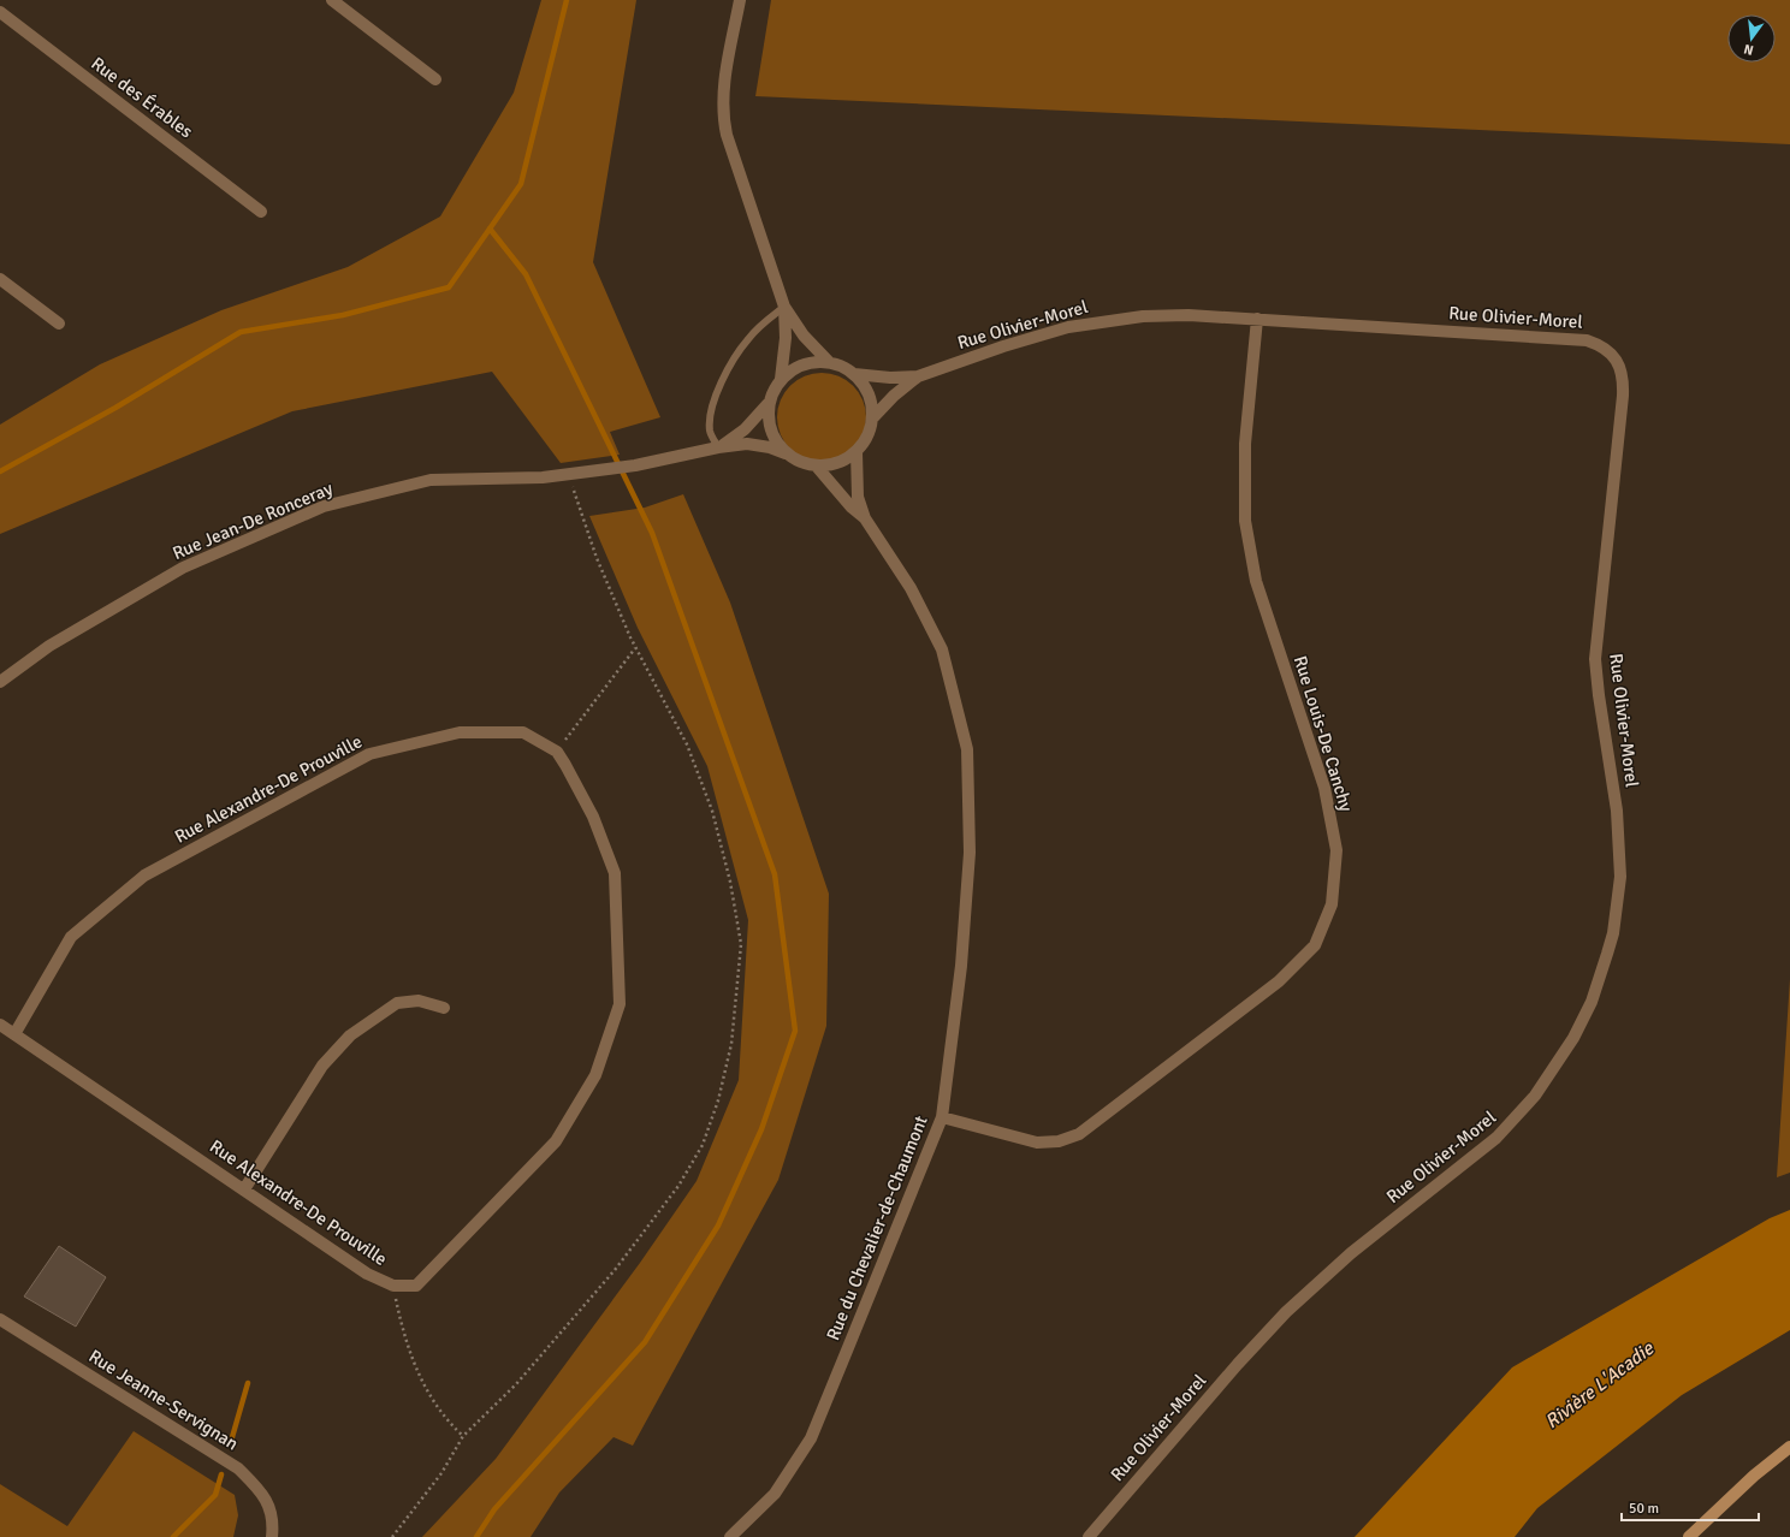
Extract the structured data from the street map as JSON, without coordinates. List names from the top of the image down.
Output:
{
  "streets": {
    "street": [
      "Rue des Érables",
      "Rue Olivier-Morel",
      "Rue Jean-De Ronceray",
      "Rue Louis-De Canchy",
      "Rue Alexandre-De Prouville",
      "Rue du Chevalier-de-Chaumont",
      "Rue Jeanne-Servignan"
    ]
  },
  "crossings": [
    ["Rue Olivier-Morel", "Rue Jean-De Ronceray"],
    ["Rue Olivier-Morel", "Rue Louis-De Canchy"],
    ["Rue Olivier-Morel", "Rue du Chevalier-de-Chaumont"],
    ["Rue Jean-De Ronceray", "Rue du Chevalier-de-Chaumont"],
    ["Rue Louis-De Canchy", "Rue du Chevalier-de-Chaumont"]
  ],
  "water": ["Rivière L'Acadie"],
  "scale_bar": "50 m",
  "north": "bottom"
}
